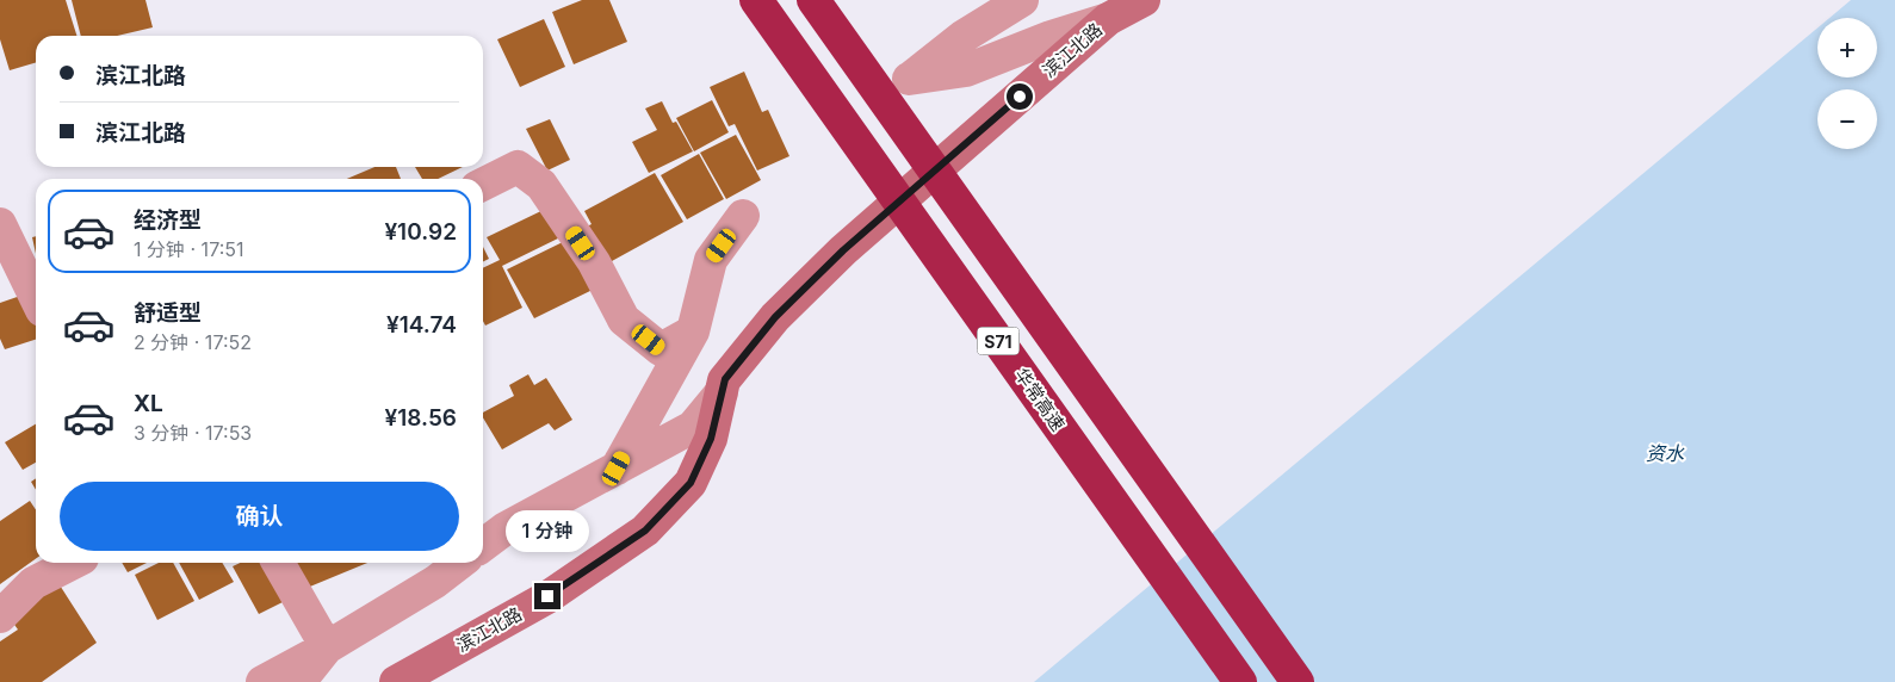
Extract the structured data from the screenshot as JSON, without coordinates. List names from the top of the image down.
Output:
{
  "streets": {
    "highway": ["S71", "华常高速"],
    "street": ["滨江北路"]
  },
  "water": ["资水"],
  "page": {
    "map_buttons": ["+", "−"],
    "banner": ["滨江北路", "滨江北路"],
    "list": [
      {
        "name": "经济型",
        "note": "1 分钟 · 17:51",
        "value": "¥10.92"
      },
      {
        "name": "舒适型",
        "note": "2 分钟 · 17:52",
        "value": "¥14.74"
      },
      {
        "name": "XL",
        "note": "3 分钟 · 17:53",
        "value": "¥18.56"
      }
    ],
    "buttons": "确认",
    "bubble": "1 分钟"
  }
}
